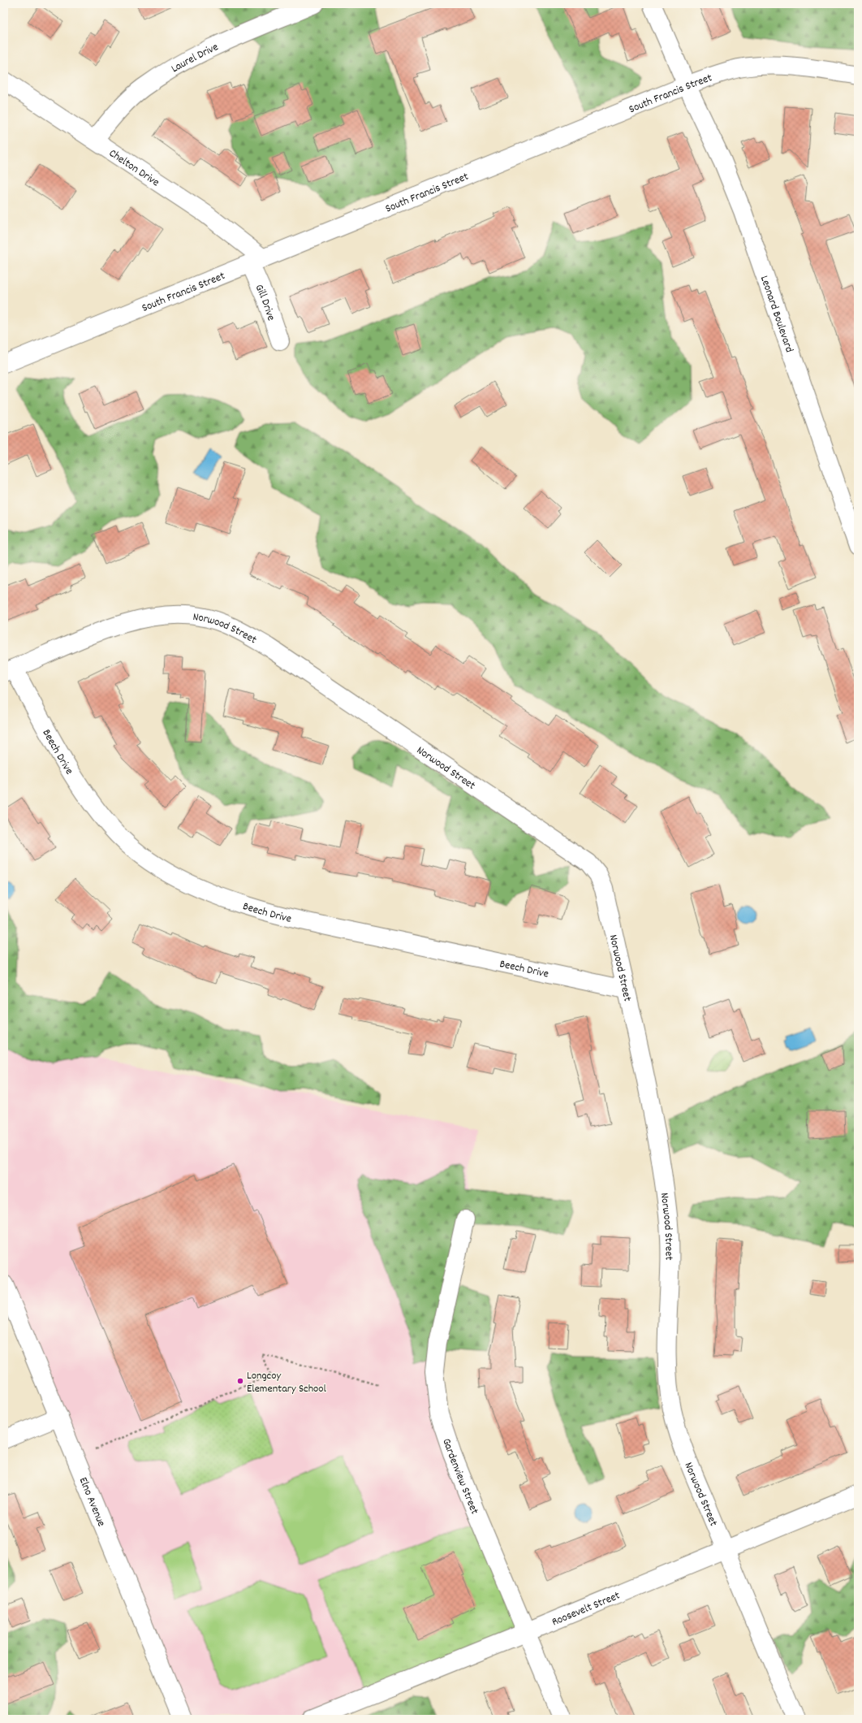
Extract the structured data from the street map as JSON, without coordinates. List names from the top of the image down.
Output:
{
  "streets": {
    "street": [
      "Laurel Drive",
      "South Francis Street",
      "Chelton Drive",
      "Gill Drive",
      "Leonard Boulevard",
      "Norwood Street",
      "Beech Drive",
      "Gardenview Street",
      "Elno Avenue",
      "Roosevelt Street"
    ]
  },
  "crossings": [
    ["Laurel Drive", "Chelton Drive"],
    ["South Francis Street", "Chelton Drive"],
    ["South Francis Street", "Gill Drive"],
    ["South Francis Street", "Leonard Boulevard"],
    ["Chelton Drive", "Gill Drive"],
    ["Norwood Street", "Beech Drive"],
    ["Norwood Street", "Roosevelt Street"],
    ["Gardenview Street", "Roosevelt Street"]
  ],
  "places": ["Longcoy Elementary School"]
}
